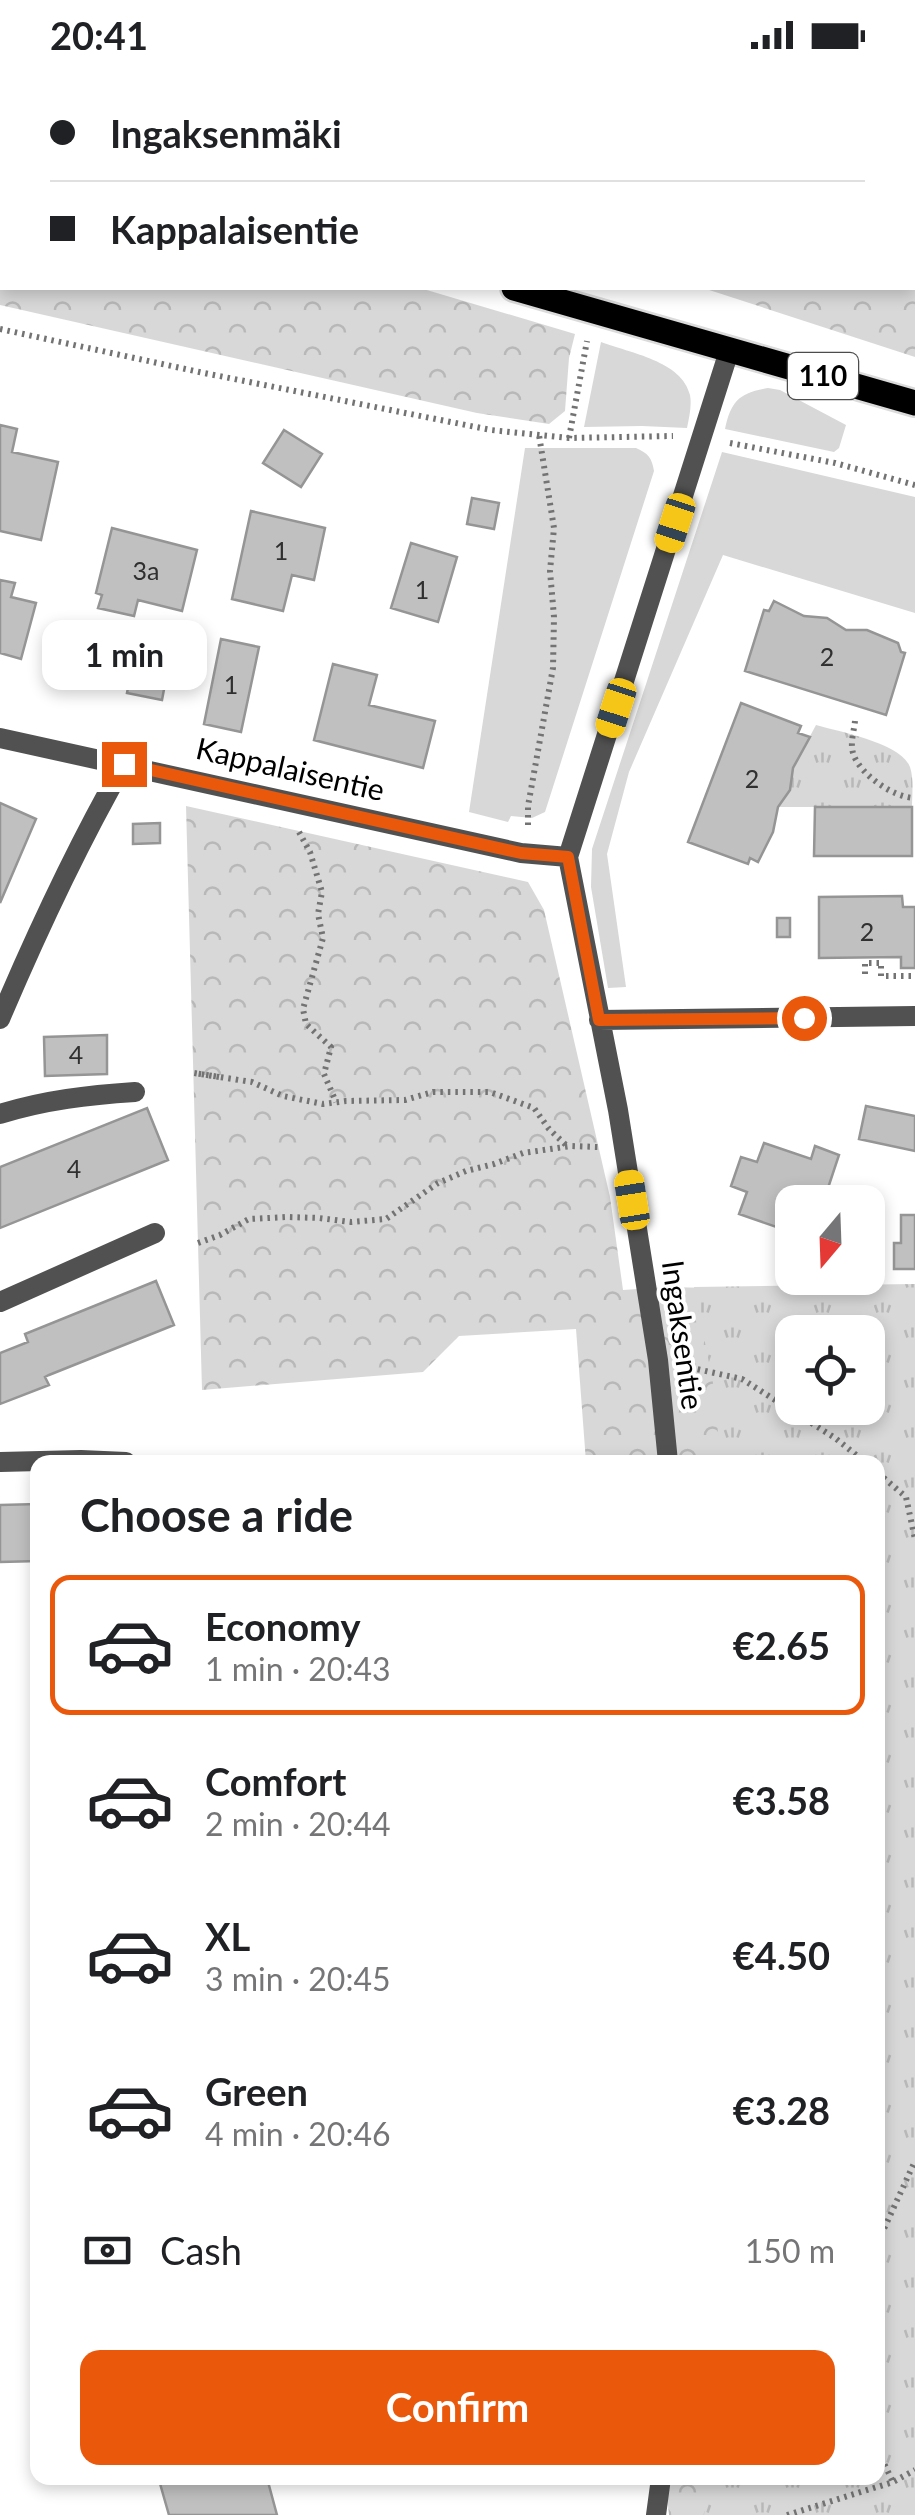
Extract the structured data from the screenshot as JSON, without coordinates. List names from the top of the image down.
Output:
{
  "streets": {
    "main road": ["110"],
    "street": ["Kappalaisentie", "Ingaksentie"]
  },
  "crossings": [
    ["110", "Ingaksentie"],
    ["Kappalaisentie", "Ingaksentie"]
  ],
  "house_numbers": [
    "1",
    "3a",
    "1",
    "2",
    "1",
    "2",
    "2",
    "4",
    "4"
  ],
  "north": "bottom",
  "page": {
    "status": "20:41",
    "banner": ["Ingaksenmäki", "Kappalaisentie"],
    "bubble": "1 min",
    "heading": "Choose a ride",
    "list": [
      {
        "name": "Economy",
        "note": "1 min · 20:43",
        "value": "€2.65"
      },
      {
        "name": "Comfort",
        "note": "2 min · 20:44",
        "value": "€3.58"
      },
      {
        "name": "XL",
        "note": "3 min · 20:45",
        "value": "€4.50"
      },
      {
        "name": "Green",
        "note": "4 min · 20:46",
        "value": "€3.28"
      }
    ],
    "pay": ["Cash", "150 m"],
    "buttons": "Confirm"
  }
}
